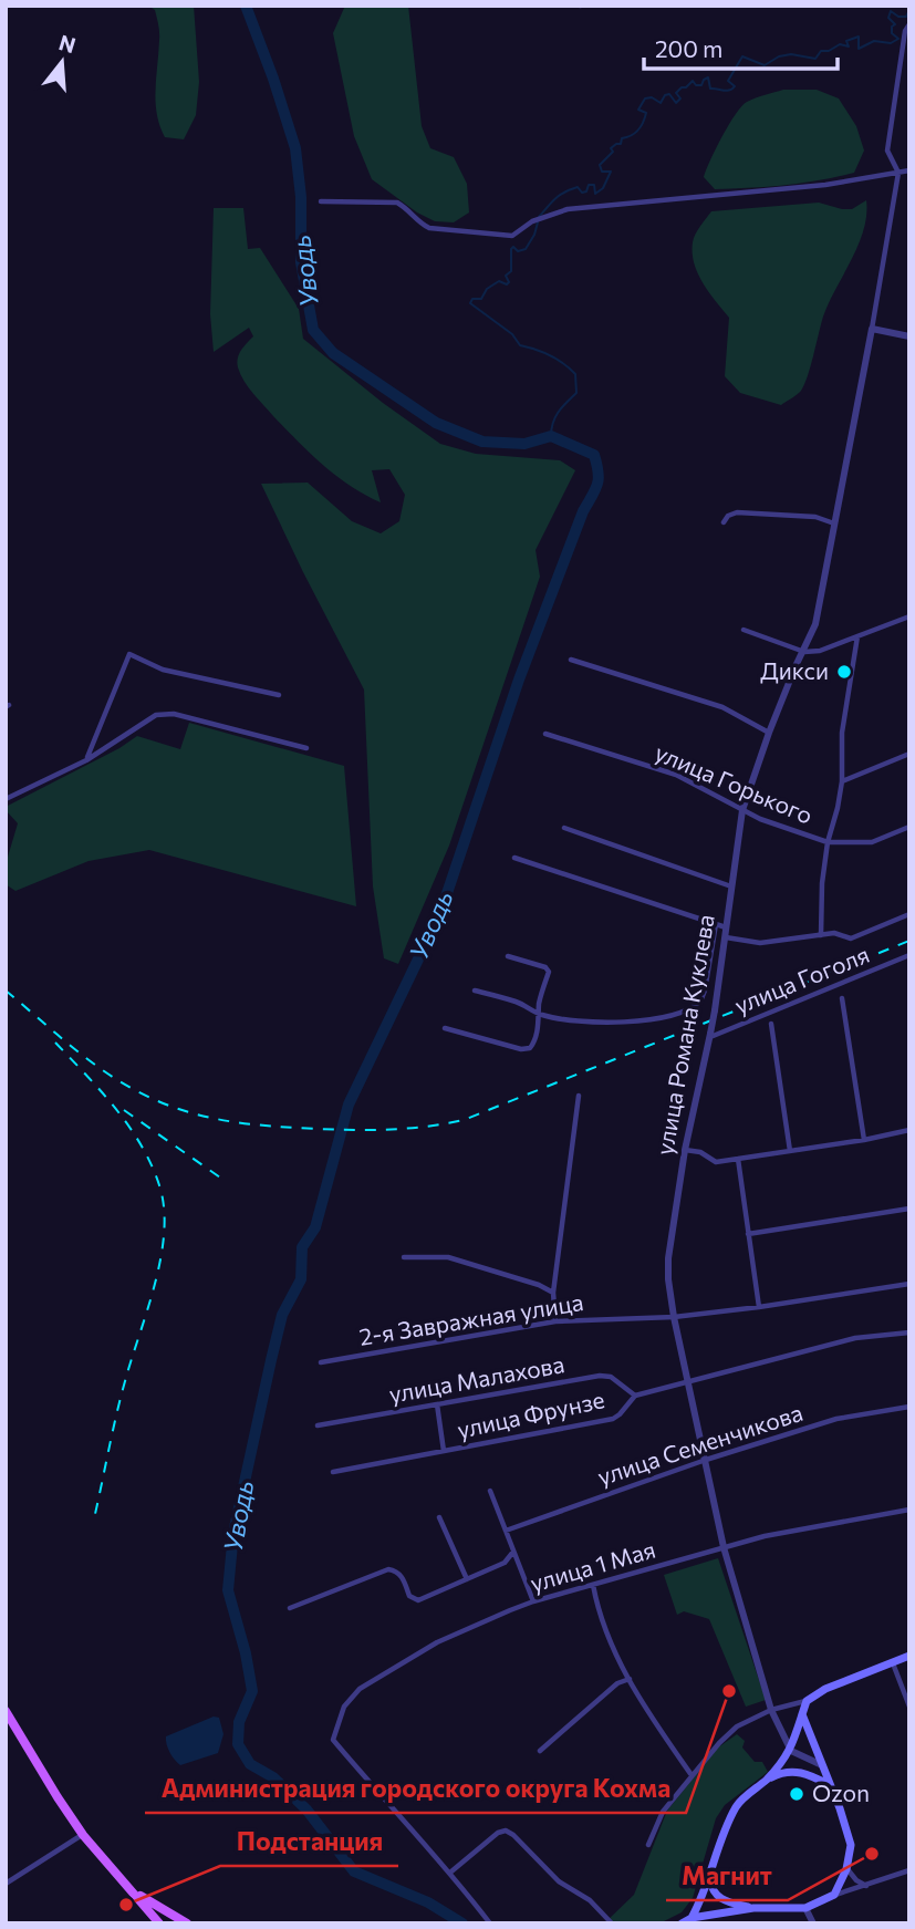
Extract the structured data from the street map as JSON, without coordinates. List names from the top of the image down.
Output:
{
  "streets": {
    "street": [
      "улица Горького",
      "улица Гоголя",
      "улица Романа Куклева",
      "2-я Завражная улица",
      "улица Малахова",
      "улица Фрунзе",
      "улица Семенчикова",
      "улица 1 Мая"
    ]
  },
  "crossings": [
    ["улица Горького", "улица Романа Куклева"],
    ["улица Гоголя", "улица Романа Куклева"],
    ["улица Романа Куклева", "2-я Завражная улица"],
    ["улица Романа Куклева", "улица Фрунзе"],
    ["улица Романа Куклева", "улица Семенчикова"],
    ["улица Романа Куклева", "улица 1 Мая"],
    ["улица Малахова", "улица Фрунзе"]
  ],
  "water": ["Уводь"],
  "places": [
    "Дикси",
    "Администрация городского округа Кохма",
    "Ozon",
    "Магнит",
    "Подстанция"
  ],
  "scale_bar": "200 m",
  "north": "top"
}
